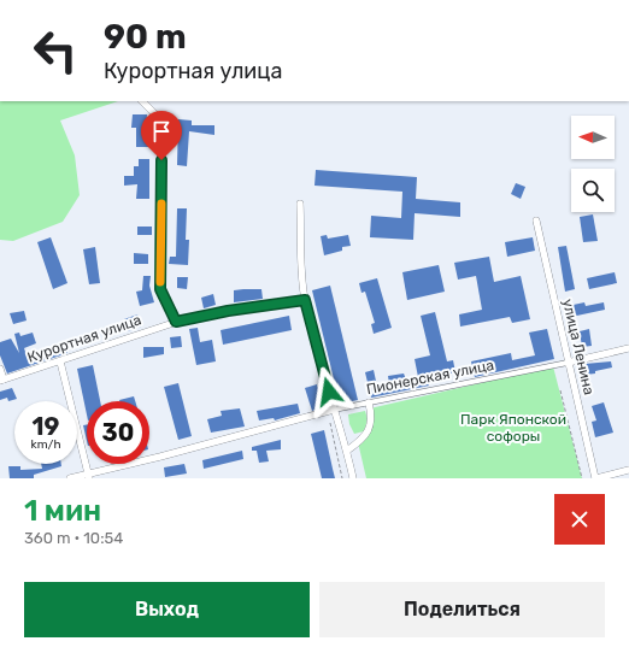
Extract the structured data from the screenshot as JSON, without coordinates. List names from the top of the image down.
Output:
{
  "streets": {
    "street": ["Курортная улица", "улица Ленина", "Пионерская улица"]
  },
  "crossings": [
    ["улица Ленина", "Пионерская улица"]
  ],
  "parks": ["Парк Японской софоры"],
  "north": "left",
  "page": {
    "turn": ["90 m", "Курортная улица"],
    "speed": "19 km/h",
    "limit": "30",
    "heading": ["1 мин", "360 m · 10:54"],
    "buttons": ["Выход", "Поделиться"]
  }
}
